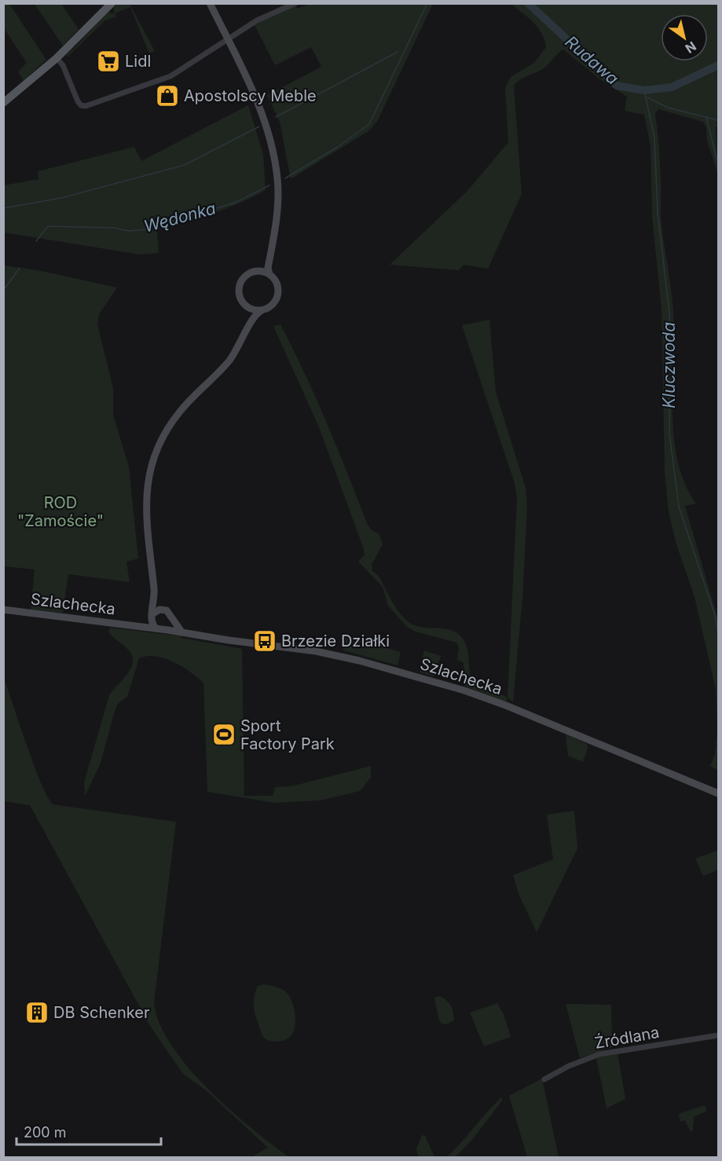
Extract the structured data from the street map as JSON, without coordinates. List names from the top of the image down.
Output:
{
  "streets": {
    "street": ["Szlachecka", "Źródlana"]
  },
  "water": ["Rudawa", "Wędonka", "Kluczwoda"],
  "parks": ["ROD \"Zamoście\""],
  "places": {
    "supermarket": ["Lidl"],
    "shop": ["Apostolscy Meble"],
    "bus stop": ["Brzezie Działki"],
    "sports": ["Sport Factory Park"],
    "building": ["DB Schenker"]
  },
  "scale_bar": "200 m",
  "north": "bottom right"
}
